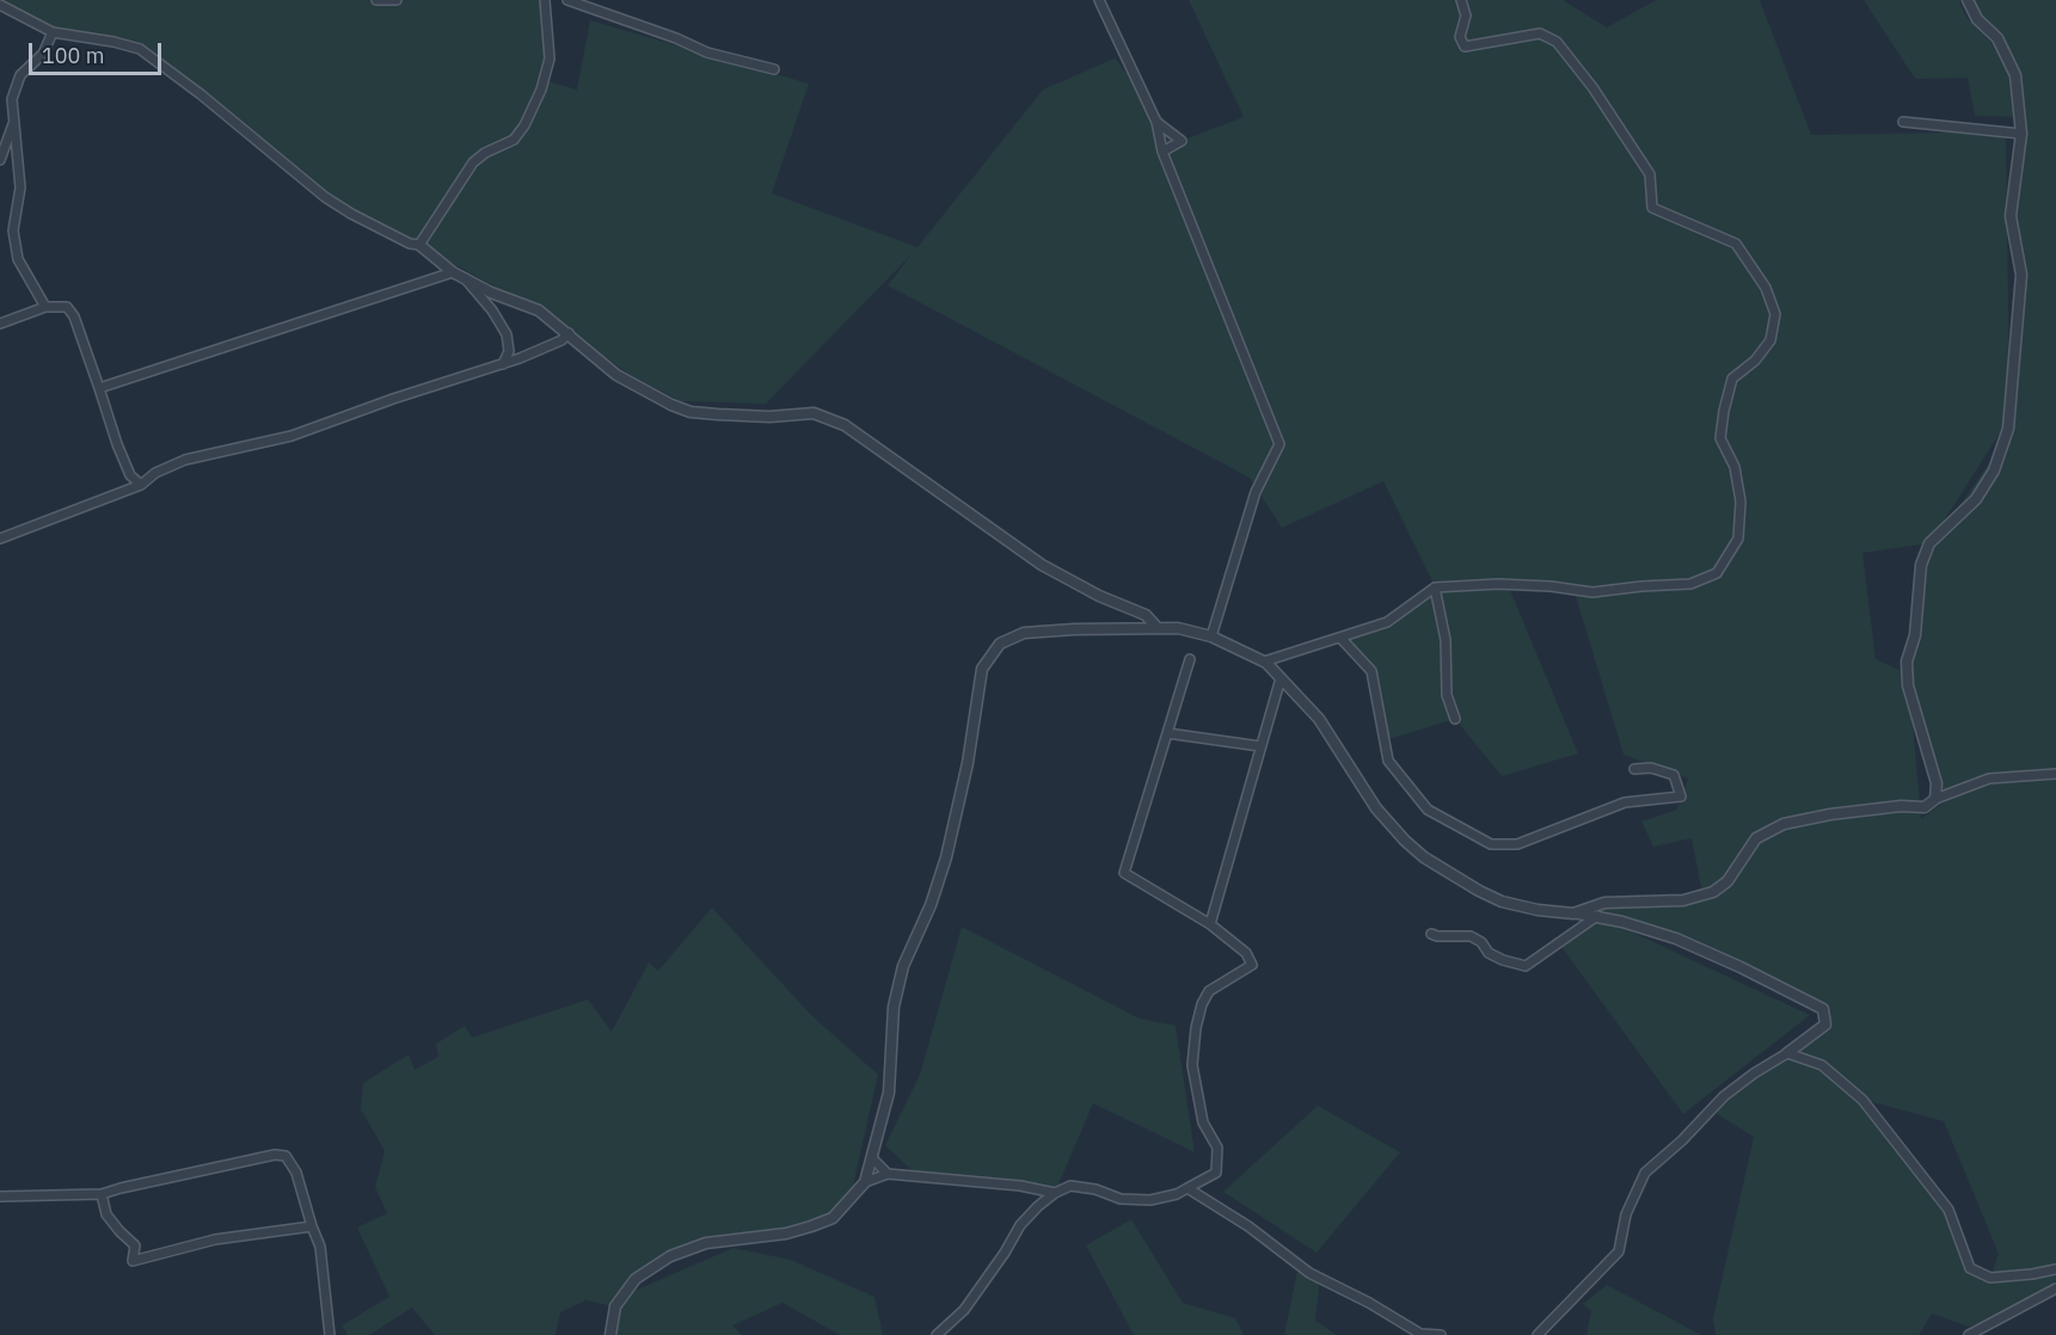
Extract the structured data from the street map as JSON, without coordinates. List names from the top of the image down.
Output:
{
  "scale_bar": "100 m"
}
